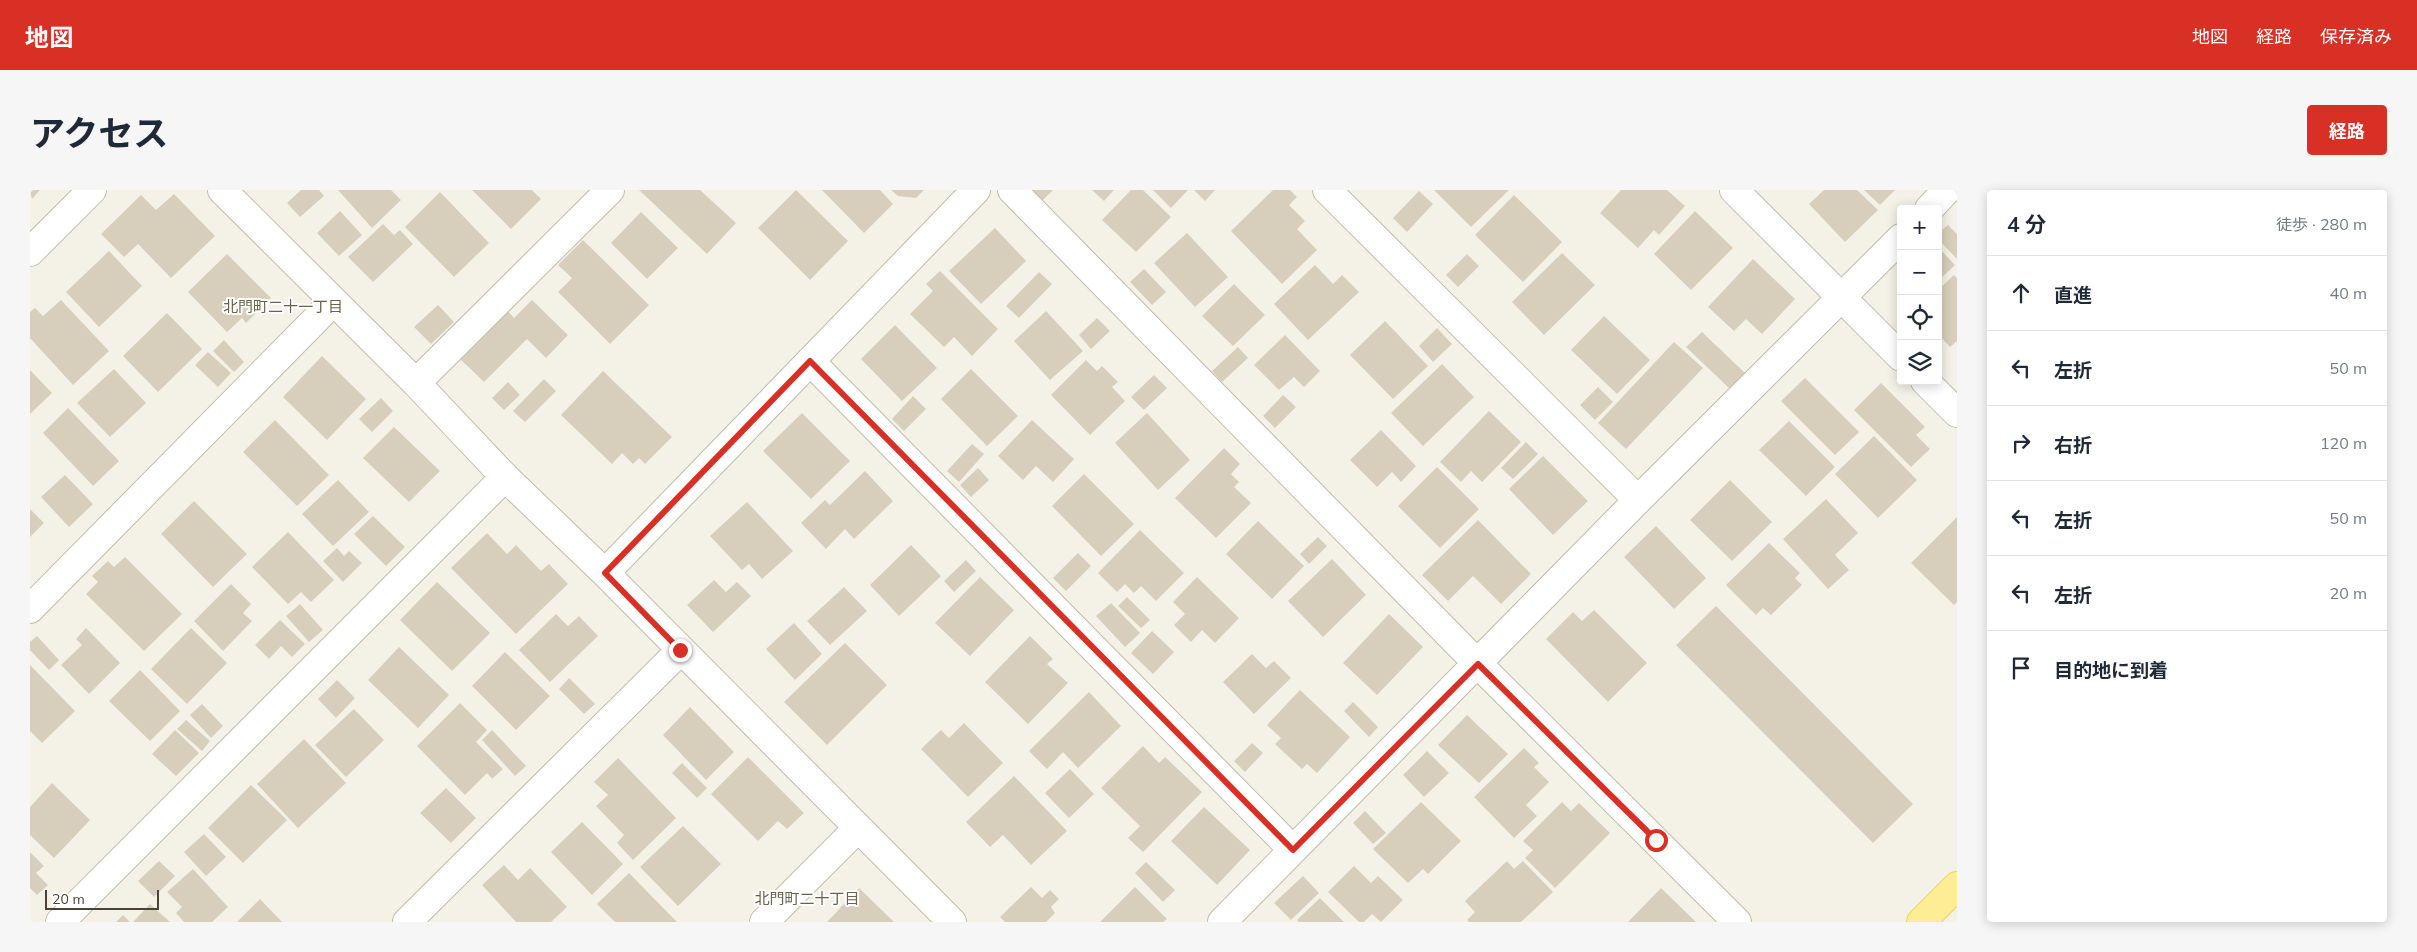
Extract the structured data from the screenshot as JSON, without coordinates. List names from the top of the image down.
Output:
{
  "districts": ["北門町二十一丁目", "北門町二十丁目"],
  "scale_bar": "20 m",
  "page": {
    "header": "地図",
    "nav": ["地図", "経路", "保存済み"],
    "title": "アクセス",
    "buttons": "経路",
    "heading": ["4 分", "徒歩 · 280 m"],
    "map_buttons": ["+", "−"],
    "list": [
      ["直進", "40 m"],
      ["左折", "50 m"],
      ["右折", "120 m"],
      ["左折", "50 m"],
      ["左折", "20 m"],
      "目的地に到着"
    ],
    "scale": "20 m"
  }
}
